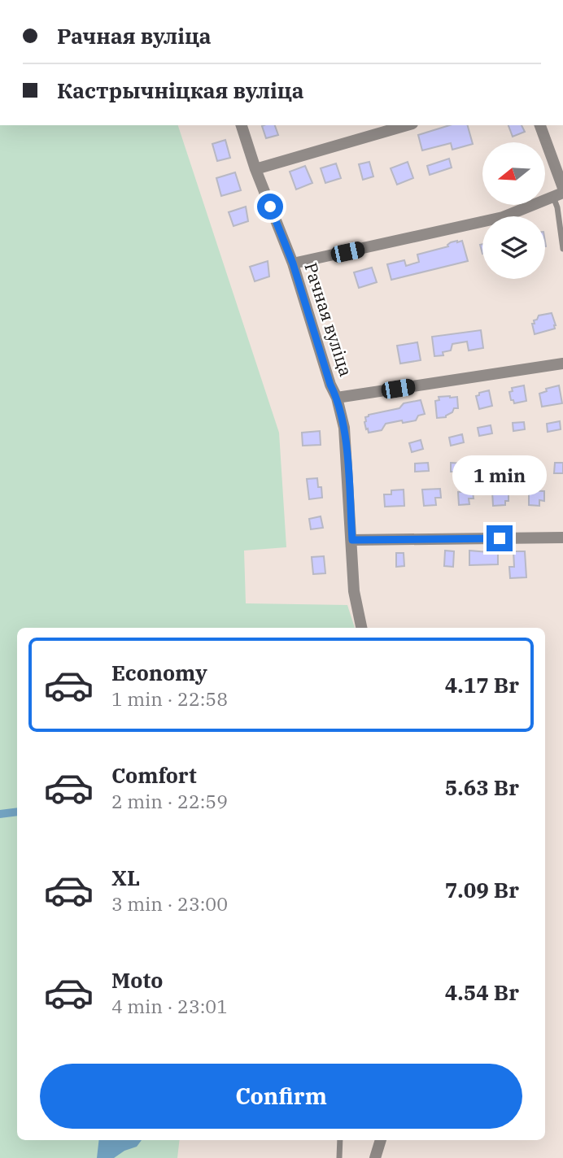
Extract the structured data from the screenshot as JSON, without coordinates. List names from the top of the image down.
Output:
{
  "streets": {
    "street": ["Рачная вуліца"]
  },
  "north": "left",
  "page": {
    "banner": ["Рачная вуліца", "Кастрычніцкая вуліца"],
    "bubble": "1 min",
    "list": [
      {
        "name": "Economy",
        "note": "1 min · 22:58",
        "value": "4.17 Br"
      },
      {
        "name": "Comfort",
        "note": "2 min · 22:59",
        "value": "5.63 Br"
      },
      {
        "name": "XL",
        "note": "3 min · 23:00",
        "value": "7.09 Br"
      },
      {
        "name": "Moto",
        "note": "4 min · 23:01",
        "value": "4.54 Br"
      }
    ],
    "buttons": "Confirm"
  }
}
